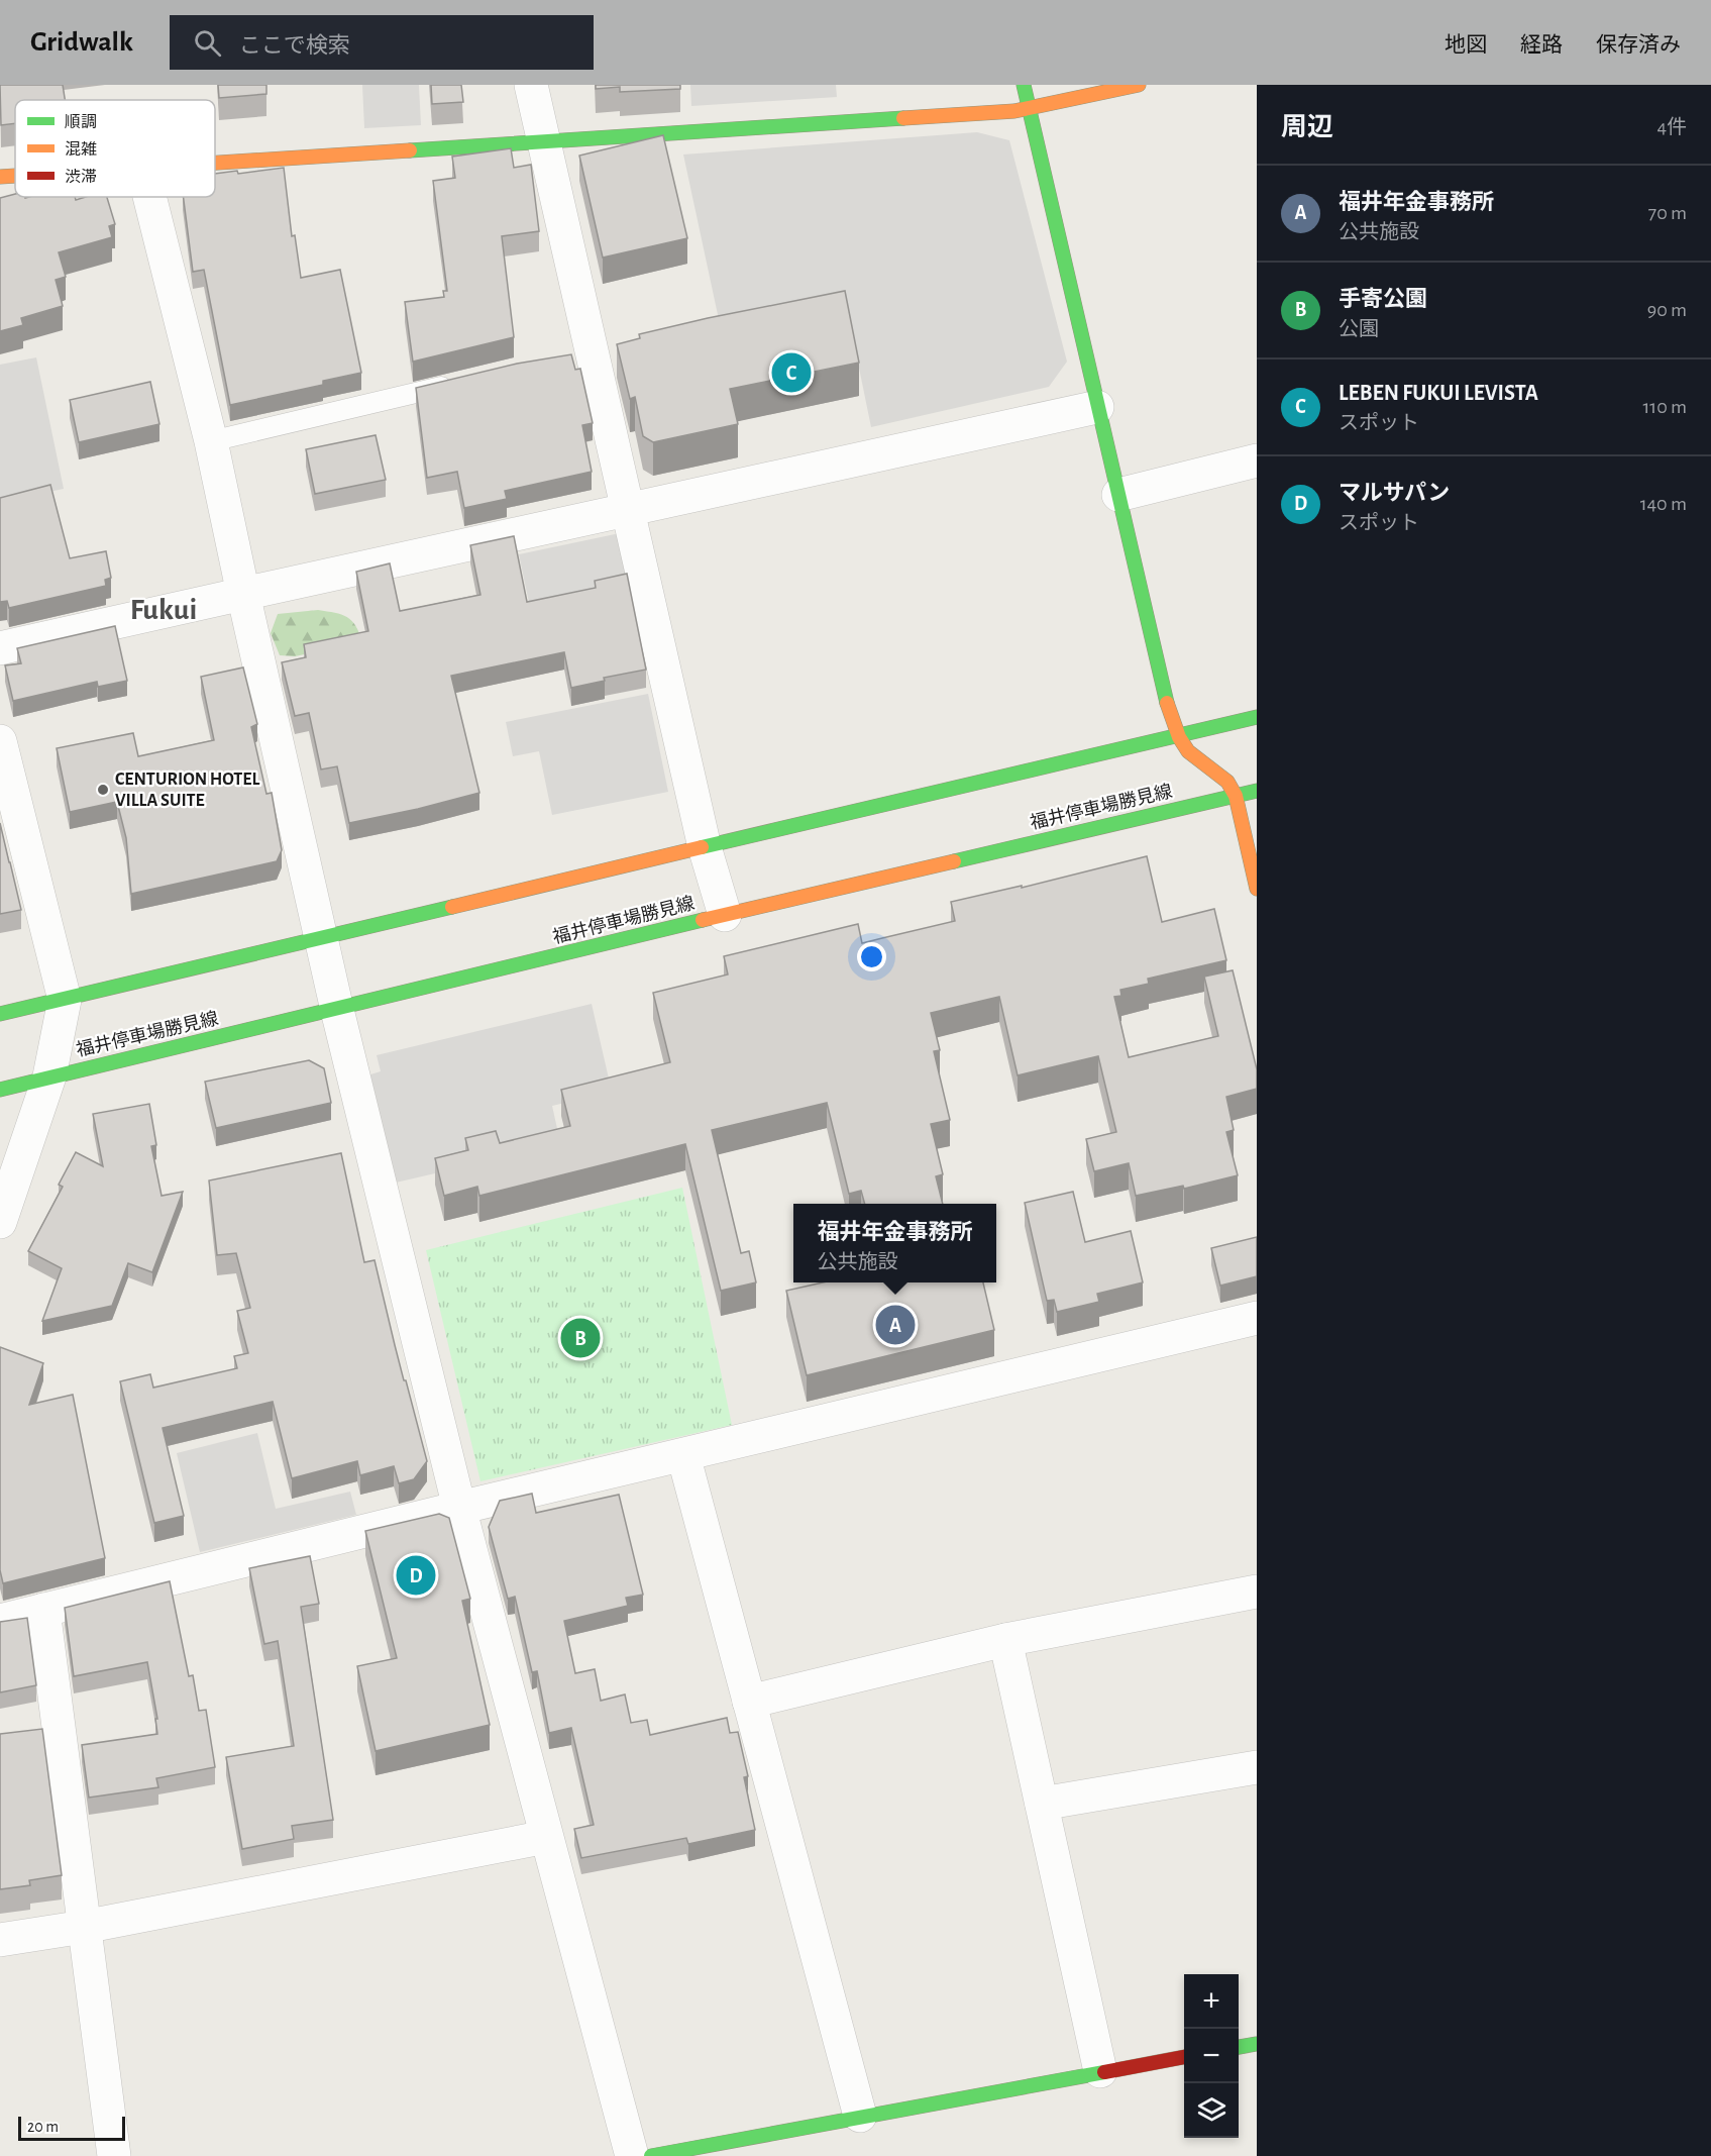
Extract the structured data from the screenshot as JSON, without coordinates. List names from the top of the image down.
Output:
{
  "streets": {
    "street": ["福井停車場勝見線"]
  },
  "districts": ["Fukui"],
  "places": ["CENTURION HOTEL VILLA SUITE"],
  "legend": ["順調", "混雑", "渋滞"],
  "scale_bar": "20 m",
  "page": {
    "header": "Gridwalk",
    "search": "ここで検索",
    "nav": ["地図", "経路", "保存済み"],
    "heading": ["周辺", "4件"],
    "list": [
      {
        "mark": "A",
        "name": "福井年金事務所",
        "note": "公共施設",
        "value": "70 m"
      },
      {
        "mark": "B",
        "name": "手寄公園",
        "note": "公園",
        "value": "90 m"
      },
      {
        "mark": "C",
        "name": "LEBEN FUKUI LEVISTA",
        "note": "スポット",
        "value": "110 m"
      },
      {
        "mark": "D",
        "name": "マルサパン",
        "note": "スポット",
        "value": "140 m"
      }
    ],
    "pins": [
      "C",
      "A",
      "B",
      "D"
    ],
    "popup": ["福井年金事務所", "公共施設"],
    "map_buttons": ["+", "−"],
    "scale": "20 m"
  }
}
